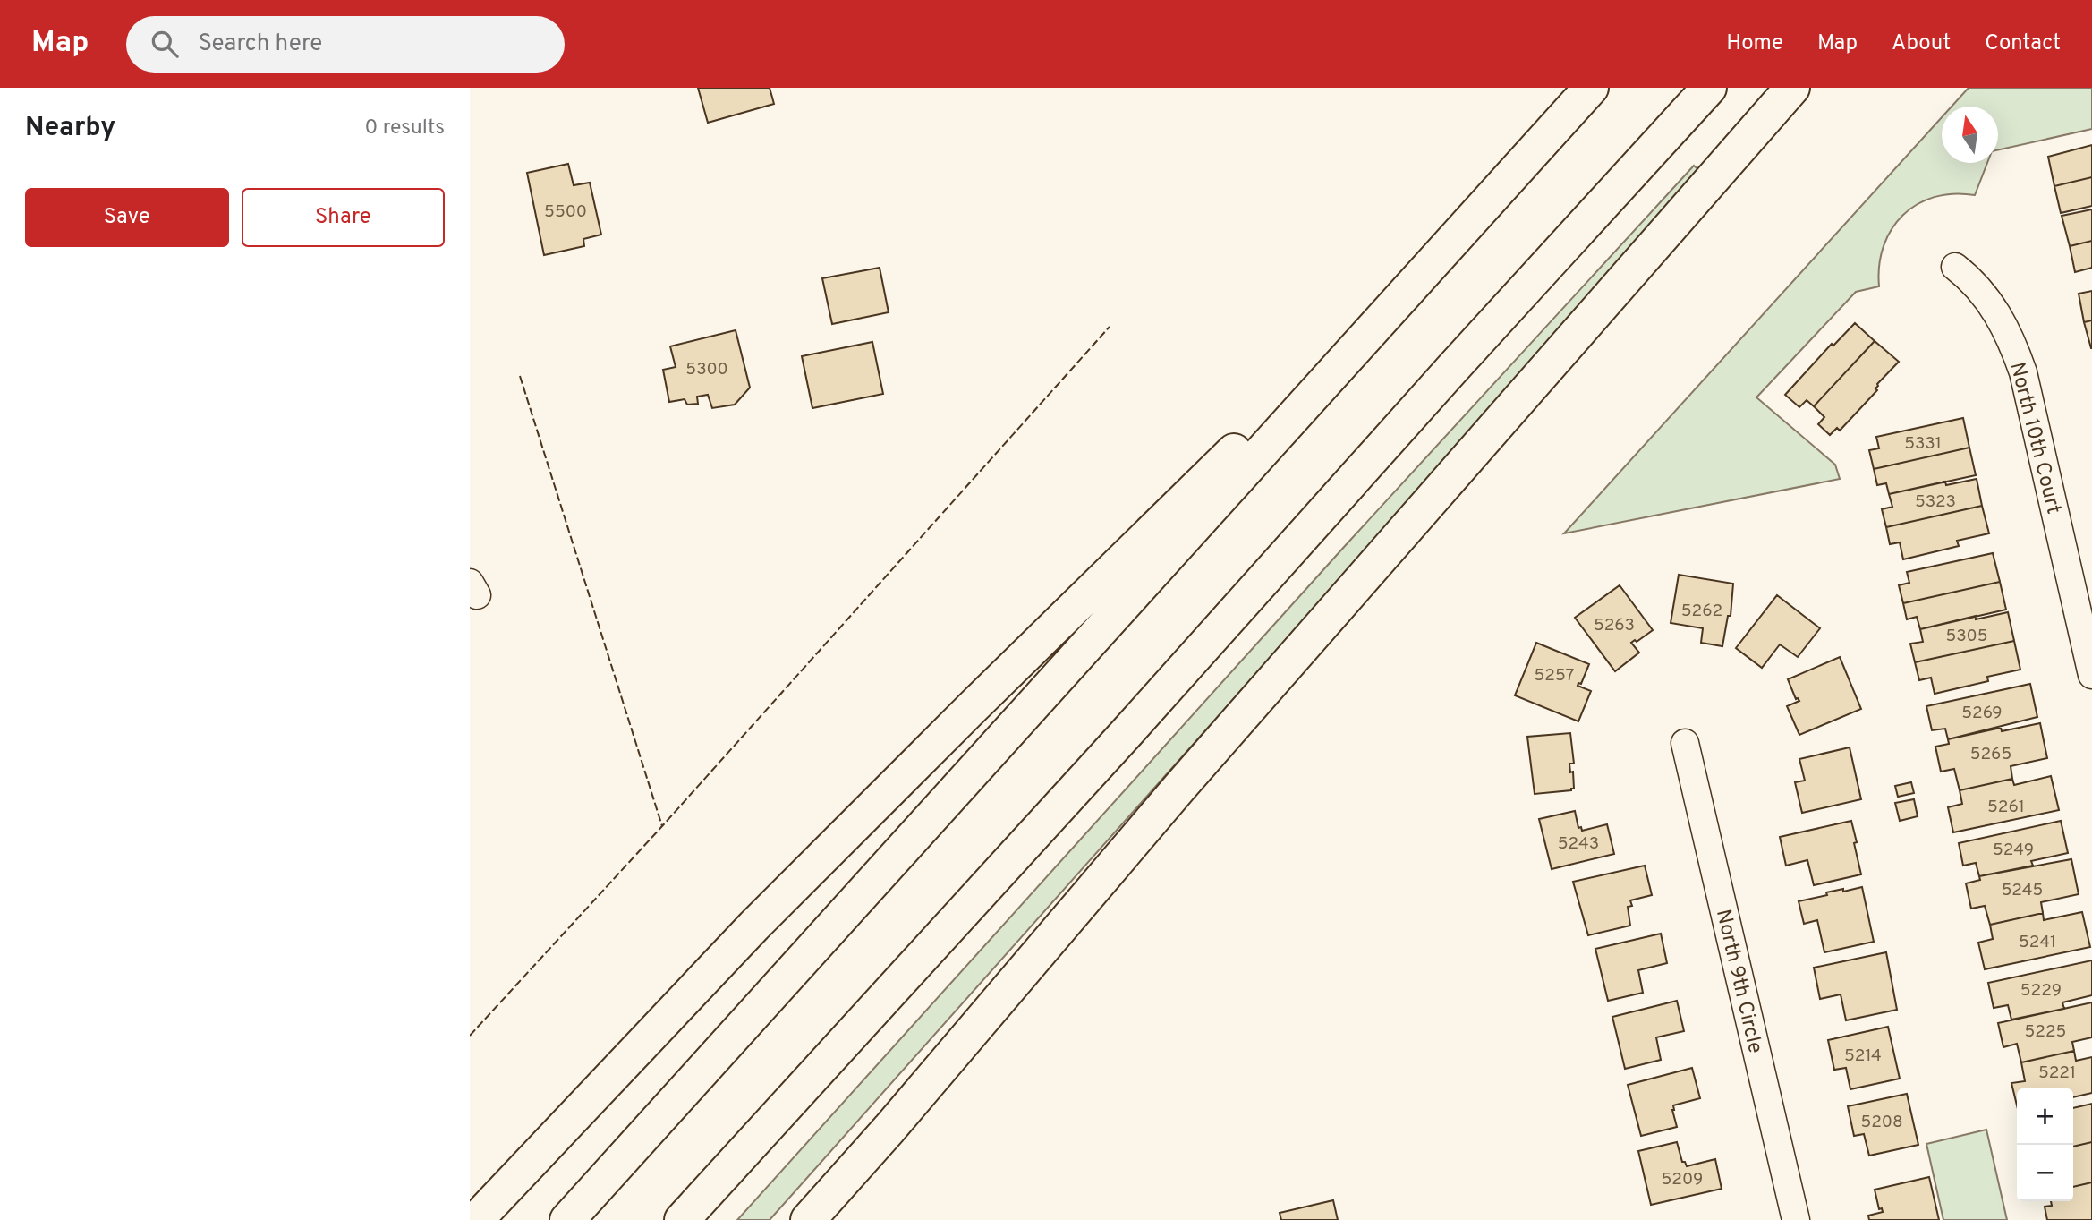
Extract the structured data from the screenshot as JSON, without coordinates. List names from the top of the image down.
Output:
{
  "streets": {
    "street": ["North 10th Court", "North 9th Circle"]
  },
  "house_numbers": [
    "5500",
    "5300",
    "5331",
    "5323",
    "5262",
    "5263",
    "5305",
    "5257",
    "5269",
    "5265",
    "5261",
    "5243",
    "5249",
    "5245",
    "5241",
    "5229",
    "5225",
    "5214",
    "5221",
    "5208",
    "5209"
  ],
  "north": "top",
  "page": {
    "header": "Map",
    "search": "Search here",
    "nav": [
      "Home",
      "Map",
      "About",
      "Contact"
    ],
    "heading": ["Nearby", "0 results"],
    "buttons": ["Save", "Share"],
    "map_buttons": ["+", "−"]
  }
}
